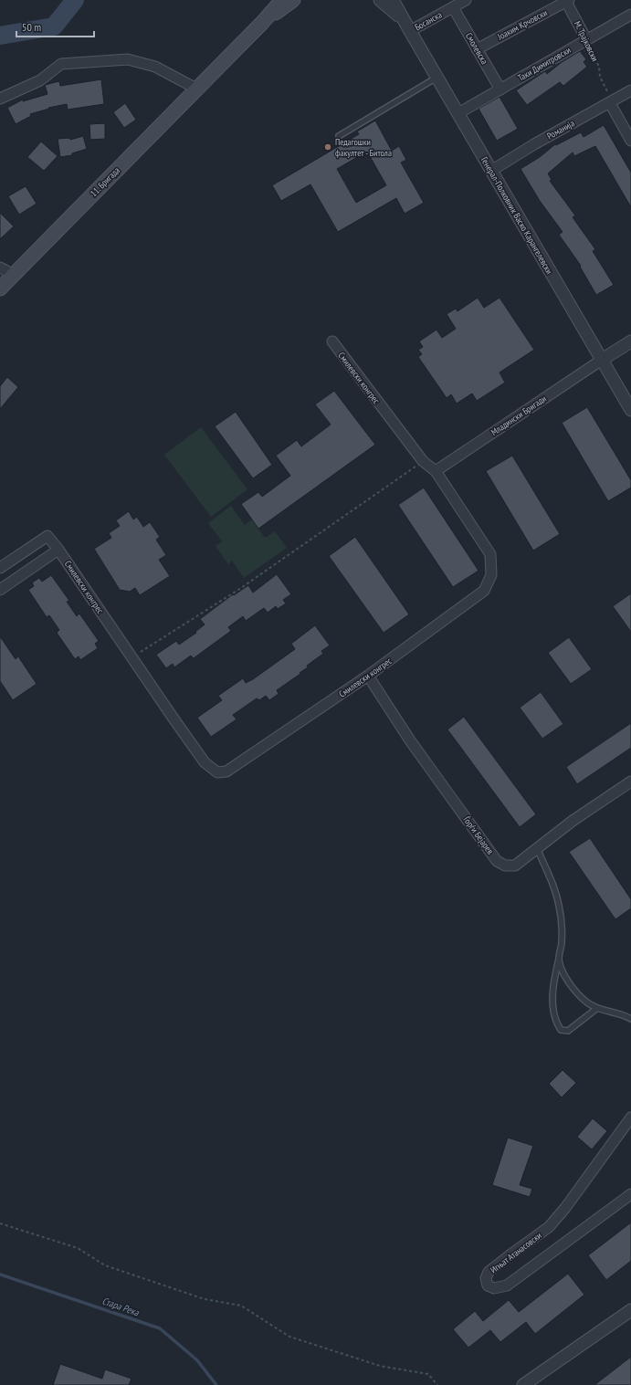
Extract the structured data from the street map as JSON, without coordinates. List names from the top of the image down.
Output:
{
  "streets": {
    "main road": ["11. Бригада"],
    "street": [
      "Босанска",
      "Јоаким Крчовски",
      "М. Трајковски",
      "Смолевска",
      "Таки Димитровски",
      "Романија",
      "Генерал-Полковник Васко Карангелевски",
      "Смилевски конгрес",
      "Младински Бригади",
      "Ѓорѓи Бејарев",
      "Игњат Атанасовски"
    ]
  },
  "crossings": [
    ["Босанска", "Смолевска"],
    ["Босанска", "Генерал-Полковник Васко Карангелевски"],
    ["Јоаким Крчовски", "М. Трајковски"],
    ["Јоаким Крчовски", "Смолевска"],
    ["М. Трајковски", "Таки Димитровски"],
    ["М. Трајковски", "Романија"],
    ["Смолевска", "Таки Димитровски"],
    ["Таки Димитровски", "Генерал-Полковник Васко Карангелевски"],
    ["Романија", "Генерал-Полковник Васко Карангелевски"],
    ["Генерал-Полковник Васко Карангелевски", "Младински Бригади"],
    ["Смилевски конгрес", "Младински Бригади"],
    ["Смилевски конгрес", "Ѓорѓи Бејарев"]
  ],
  "water": ["Стара Река"],
  "places": ["Педагошки факултет - Битола"],
  "scale_bar": "50 m"
}
